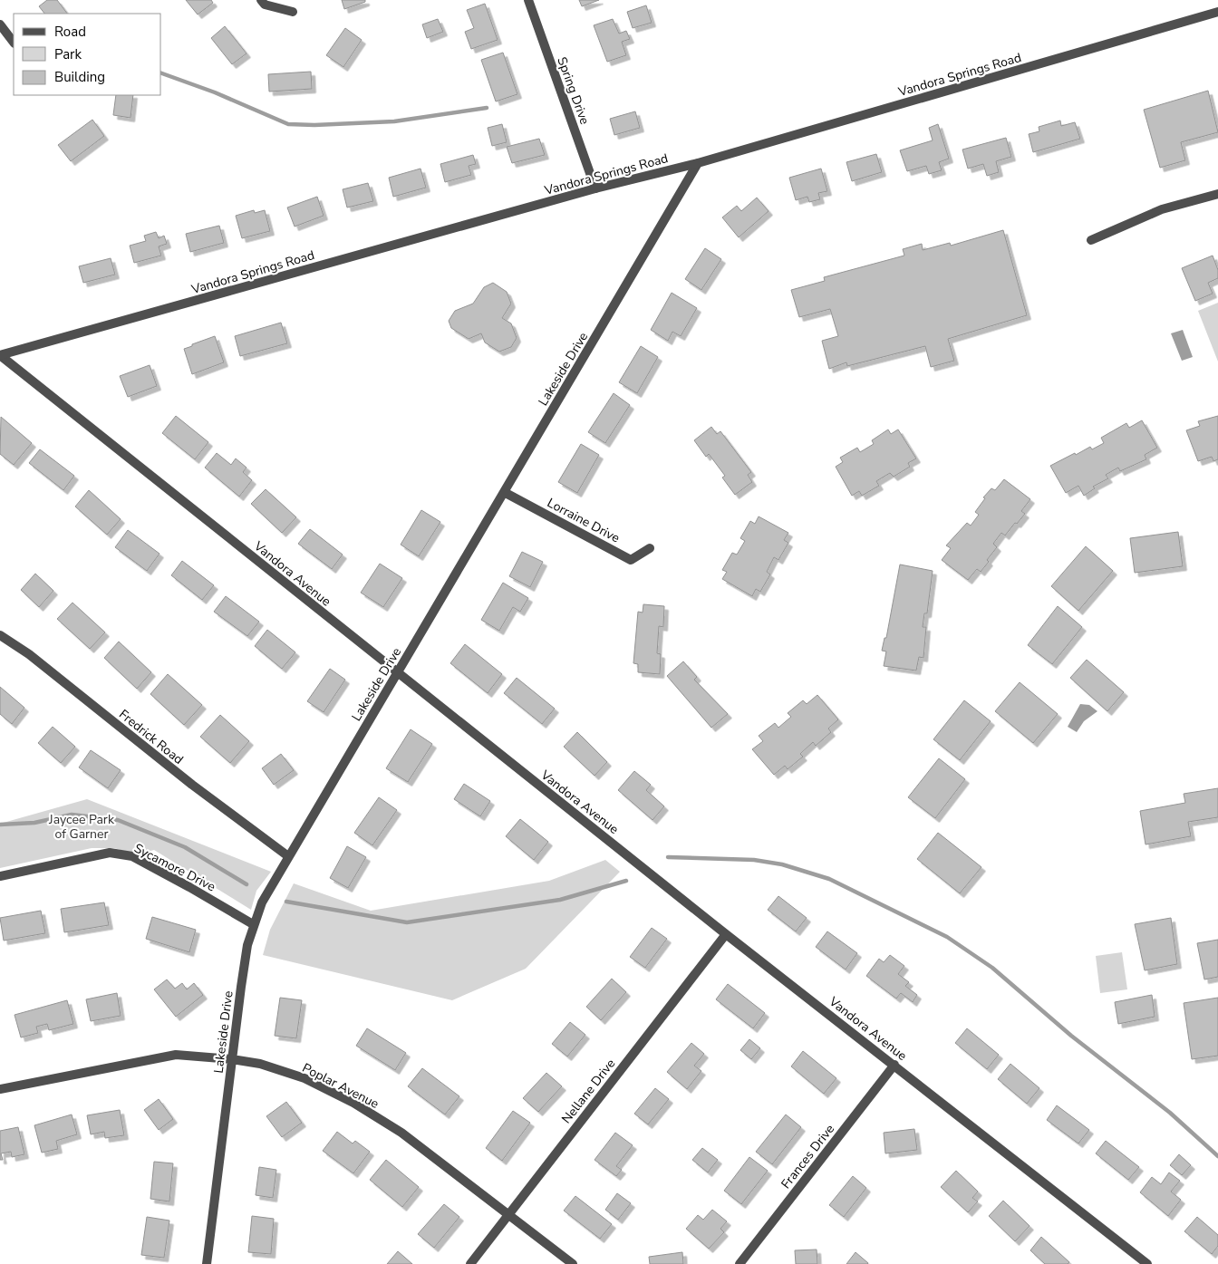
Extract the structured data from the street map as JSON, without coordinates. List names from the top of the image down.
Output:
{
  "streets": {
    "street": [
      "Vandora Springs Road",
      "Spring Drive",
      "Lakeside Drive",
      "Lorraine Drive",
      "Vandora Avenue",
      "Fredrick Road",
      "Sycamore Drive",
      "Poplar Avenue",
      "Nellane Drive",
      "Frances Drive"
    ]
  },
  "crossings": [
    ["Vandora Springs Road", "Spring Drive"],
    ["Vandora Springs Road", "Lakeside Drive"],
    ["Vandora Springs Road", "Vandora Avenue"],
    ["Lakeside Drive", "Lorraine Drive"],
    ["Lakeside Drive", "Vandora Avenue"],
    ["Lakeside Drive", "Fredrick Road"],
    ["Lakeside Drive", "Sycamore Drive"],
    ["Lakeside Drive", "Poplar Avenue"],
    ["Vandora Avenue", "Nellane Drive"],
    ["Vandora Avenue", "Frances Drive"],
    ["Poplar Avenue", "Nellane Drive"]
  ],
  "parks": ["Jaycee Park of Garner"],
  "legend": ["Road", "Park", "Building"]
}
